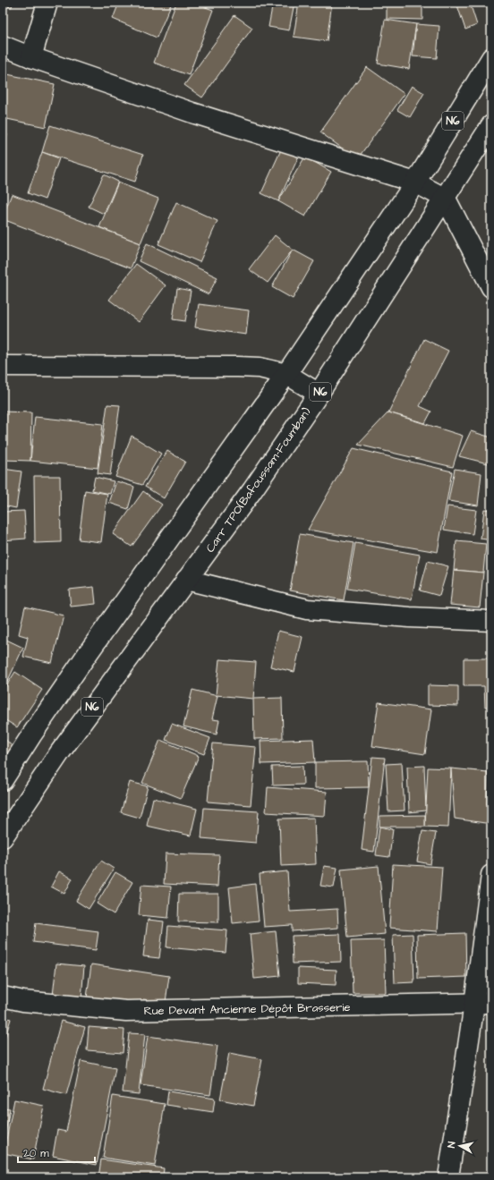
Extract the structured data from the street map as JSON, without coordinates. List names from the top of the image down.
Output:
{
  "streets": {
    "main road": ["N6", "Carr TPO(Bafoussam-Foumban)", "Rue Devant Ancienne Dépôt Brasserie"]
  },
  "crossings": [
    ["N6", "Carr TPO(Bafoussam-Foumban)"]
  ],
  "scale_bar": "20 m",
  "north": "left"
}
